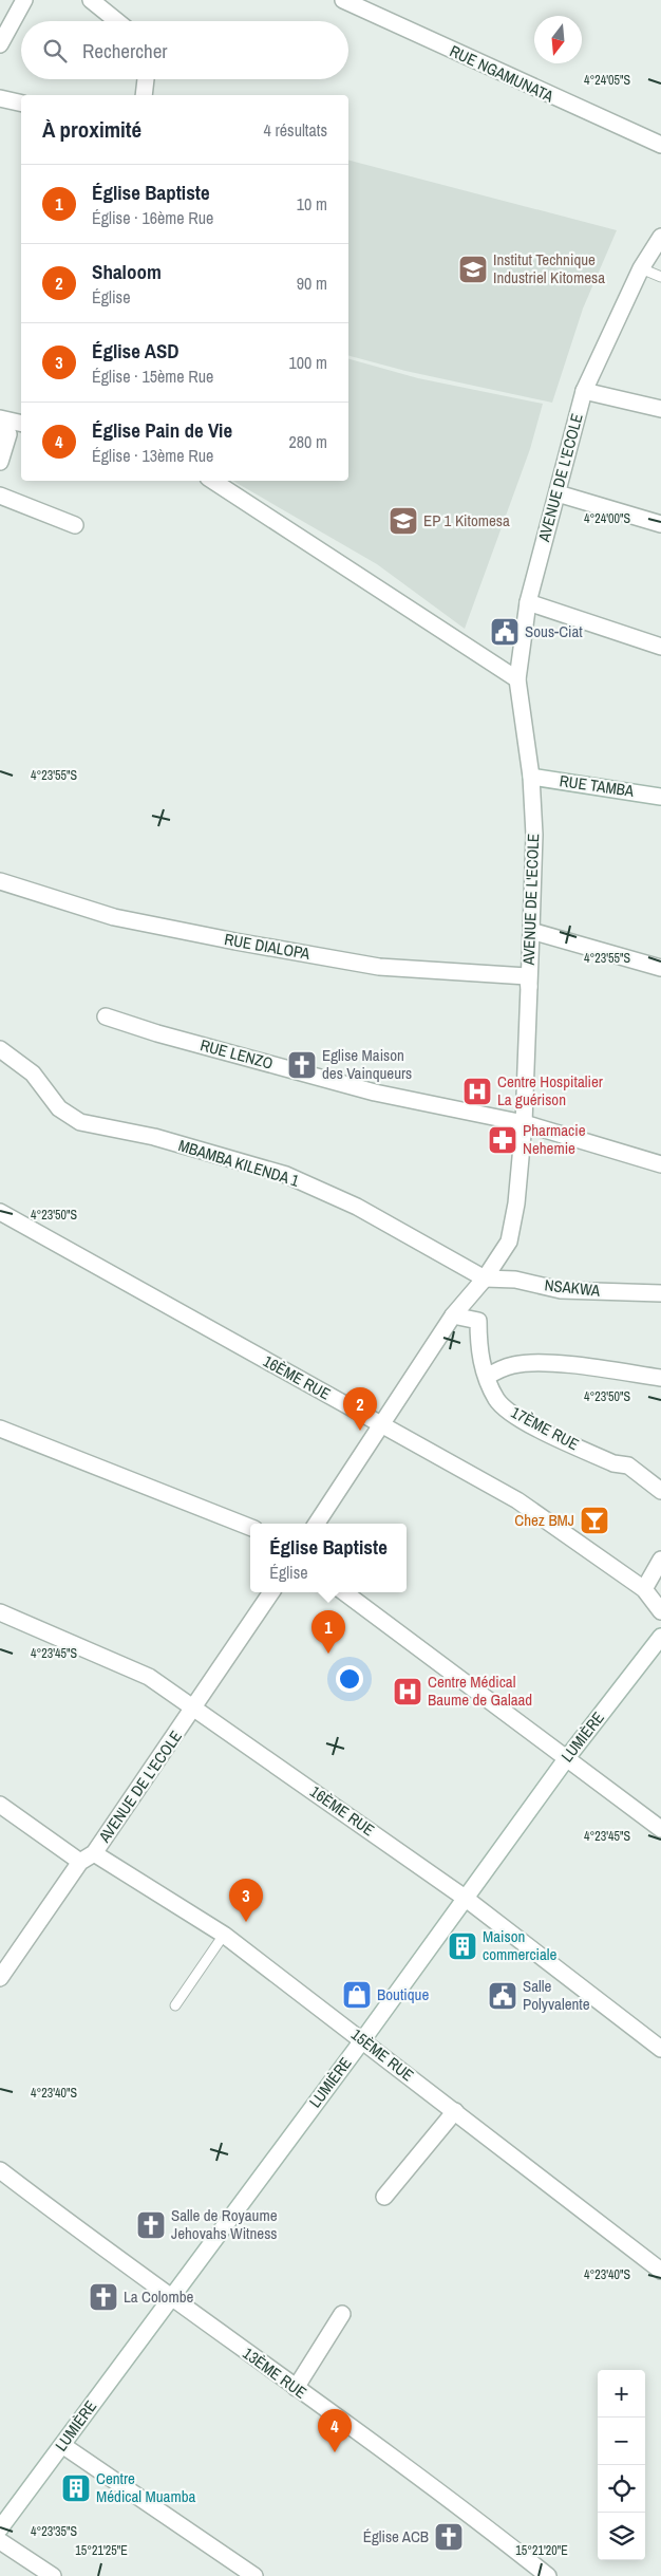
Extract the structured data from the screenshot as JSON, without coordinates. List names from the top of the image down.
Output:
{
  "streets": {
    "street": [
      "RUE NGAMUNATA",
      "AVENUE DE L'ECOLE",
      "RUE TAMBA",
      "RUE DIALOPA",
      "RUE LENZO",
      "MBAMBA KILENDA 1",
      "NSAKWA",
      "16ÈME RUE",
      "17ÈME RUE",
      "LUMIÈRE",
      "15ÈME RUE",
      "13ÈME RUE"
    ]
  },
  "crossings": [
    ["AVENUE DE L'ECOLE", "RUE TAMBA"],
    ["AVENUE DE L'ECOLE", "RUE DIALOPA"],
    ["AVENUE DE L'ECOLE", "RUE LENZO"],
    ["AVENUE DE L'ECOLE", "MBAMBA KILENDA 1"],
    ["AVENUE DE L'ECOLE", "NSAKWA"],
    ["AVENUE DE L'ECOLE", "16ÈME RUE"],
    ["AVENUE DE L'ECOLE", "17ÈME RUE"],
    ["AVENUE DE L'ECOLE", "15ÈME RUE"],
    ["MBAMBA KILENDA 1", "NSAKWA"],
    ["16ÈME RUE", "LUMIÈRE"],
    ["LUMIÈRE", "15ÈME RUE"],
    ["LUMIÈRE", "13ÈME RUE"]
  ],
  "places": {
    "school or university": ["Institut Technique Industriel Kitomesa", "EP 1 Kitomesa"],
    "public building": ["Sous-Ciat", "Salle Polyvalente"],
    "church": [
      "Eglise Maison des Vainqueurs",
      "Salle de Royaume Jehovahs Witness",
      "La Colombe",
      "Église ACB"
    ],
    "hospital": ["Centre Hospitalier La guérison", "Centre Médical Baume de Galaad"],
    "pharmacy": ["Pharmacie Nehemie"],
    "bar": ["Chez BMJ"],
    "building": ["Maison commerciale", "Centre Médical Muamba"],
    "shop": ["Boutique"]
  },
  "north": "bottom",
  "page": {
    "search": "Rechercher",
    "heading": ["À proximité", "4 résultats"],
    "list": [
      {
        "mark": "1",
        "name": "Église Baptiste",
        "note": "Église · 16ème Rue",
        "value": "10 m"
      },
      {
        "mark": "2",
        "name": "Shaloom",
        "note": "Église",
        "value": "90 m"
      },
      {
        "mark": "3",
        "name": "Église ASD",
        "note": "Église · 15ème Rue",
        "value": "100 m"
      },
      {
        "mark": "4",
        "name": "Église Pain de Vie",
        "note": "Église · 13ème Rue",
        "value": "280 m"
      }
    ],
    "pins": [
      "2",
      "1",
      "3",
      "4"
    ],
    "popup": ["Église Baptiste", "Église"],
    "map_buttons": ["+", "−"]
  },
  "coordinates": [
    "4°24'05\"S",
    "4°24'00\"S",
    "4°23'55\"S",
    "4°23'50\"S",
    "4°23'45\"S",
    "4°23'40\"S",
    "4°23'35\"S",
    "15°21'25\"E",
    "15°21'20\"E"
  ]
}
